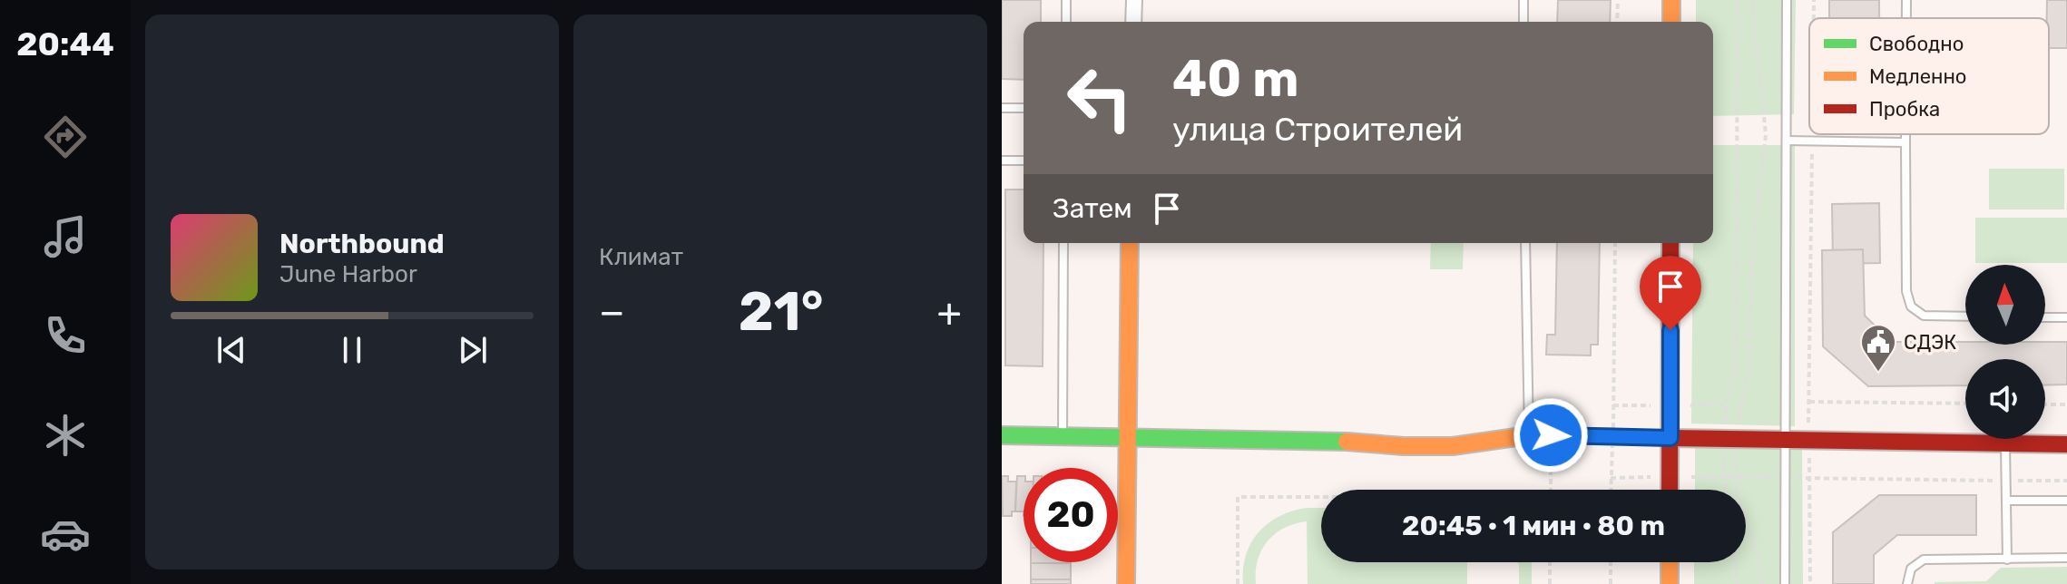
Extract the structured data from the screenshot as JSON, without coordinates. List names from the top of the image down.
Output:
{
  "places": {
    "public building": ["СДЭК"]
  },
  "legend": ["Свободно", "Медленно", "Пробка"],
  "north": "top",
  "page": {
    "tabs": "20:44",
    "tile": "Климат",
    "turn": ["40 m", "улица Строителей"],
    "then": "Затем",
    "song": ["Northbound", "June Harbor"],
    "heat": ["−", "21°", "+"],
    "limit": "20",
    "trip": "20:45 · 1 мин · 80 m"
  }
}
